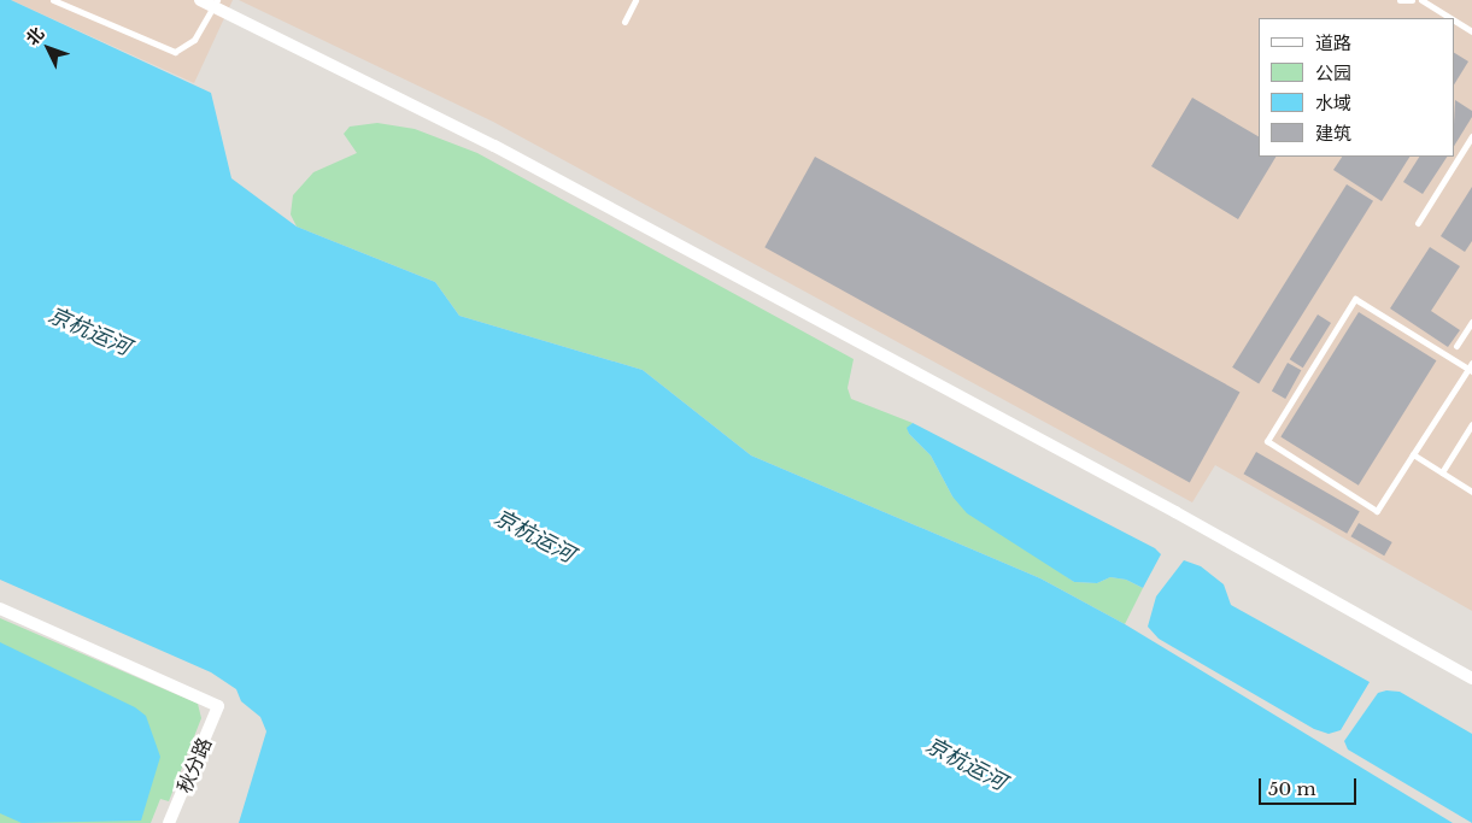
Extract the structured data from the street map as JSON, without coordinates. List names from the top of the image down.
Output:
{
  "streets": {
    "street": ["秋分路"]
  },
  "water": ["京杭运河"],
  "legend": [
    "道路",
    "公园",
    "水域",
    "建筑"
  ],
  "scale_bar": "50 m",
  "north": "top left"
}
